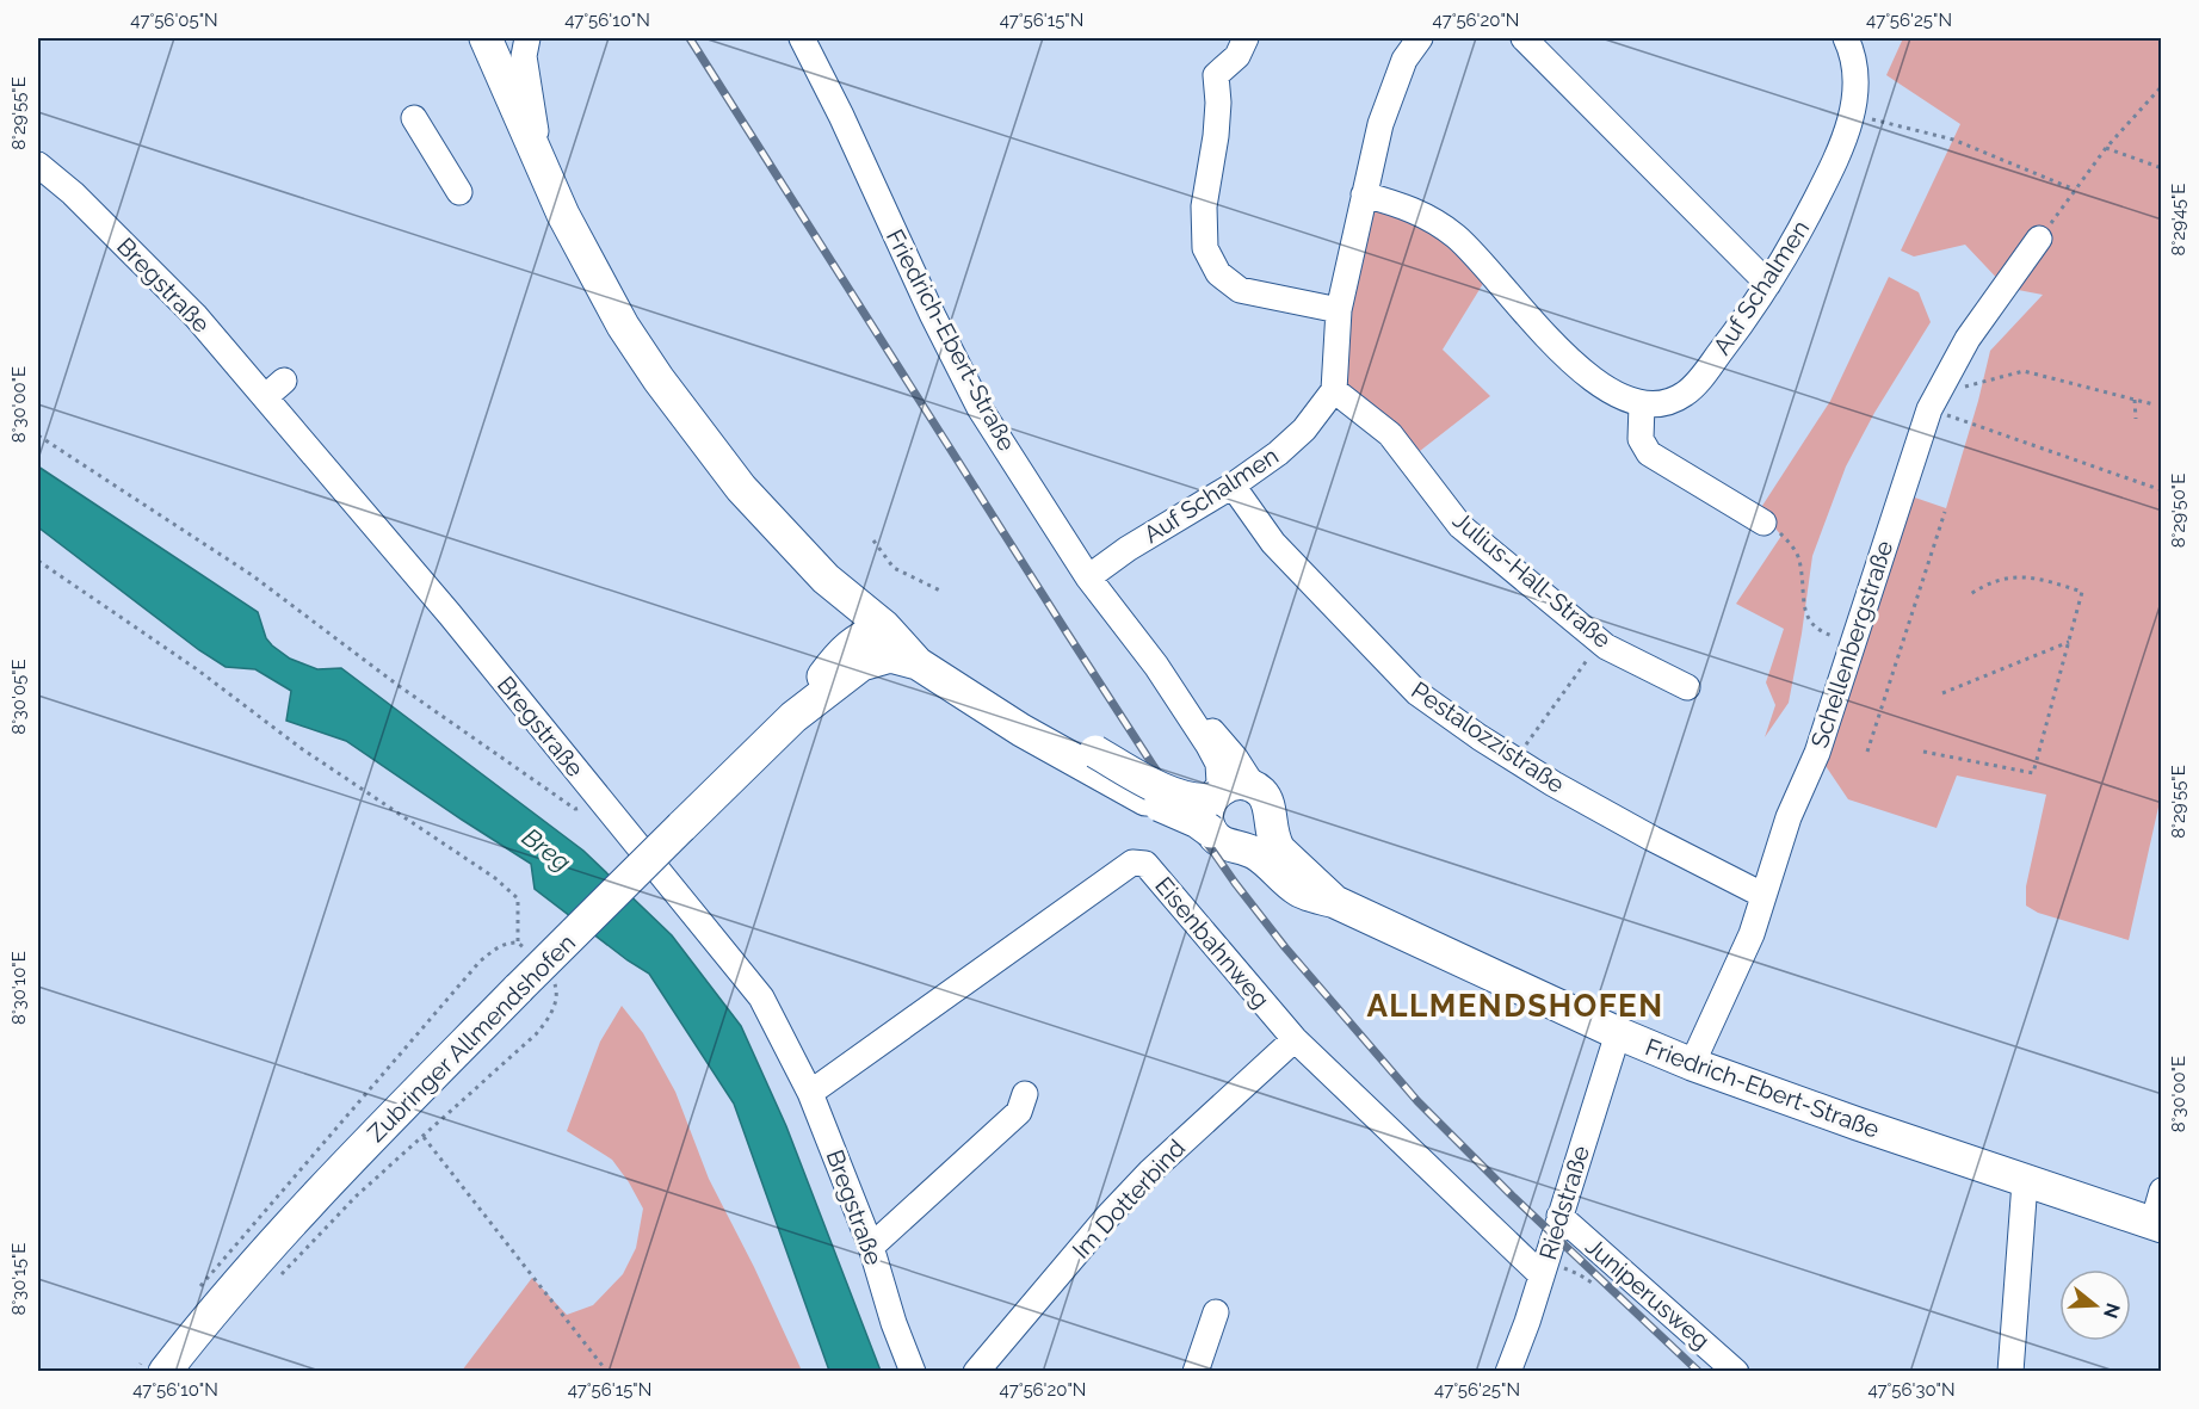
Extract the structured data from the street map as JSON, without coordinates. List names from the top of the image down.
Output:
{
  "streets": {
    "main road": ["Friedrich-Ebert-Straße", "Zubringer Allmendshofen"],
    "street": [
      "Bregstraße",
      "Auf Schalmen",
      "Julius-Hall-Straße",
      "Schellenbergstraße",
      "Pestalozzistraße",
      "Eisenbahnweg",
      "Im Dotterbind",
      "Riedstraße",
      "Juniperusweg"
    ]
  },
  "crossings": [
    ["Bregstraße", "Eisenbahnweg"],
    ["Auf Schalmen", "Friedrich-Ebert-Straße"],
    ["Auf Schalmen", "Julius-Hall-Straße"],
    ["Auf Schalmen", "Pestalozzistraße"],
    ["Friedrich-Ebert-Straße", "Schellenbergstraße"],
    ["Friedrich-Ebert-Straße", "Riedstraße"],
    ["Schellenbergstraße", "Pestalozzistraße"],
    ["Eisenbahnweg", "Im Dotterbind"],
    ["Eisenbahnweg", "Riedstraße"],
    ["Riedstraße", "Juniperusweg"]
  ],
  "districts": ["ALLMENDSHOFEN"],
  "water": ["Breg"],
  "north": "right",
  "coordinates": [
    "47°56'05\"N",
    "47°56'10\"N",
    "47°56'15\"N",
    "47°56'20\"N",
    "47°56'25\"N",
    "8°29'55\"E",
    "8°29'45\"E",
    "8°30'00\"E",
    "8°29'50\"E",
    "8°30'05\"E",
    "8°30'10\"E",
    "8°30'15\"E",
    "47°56'30\"N"
  ]
}
